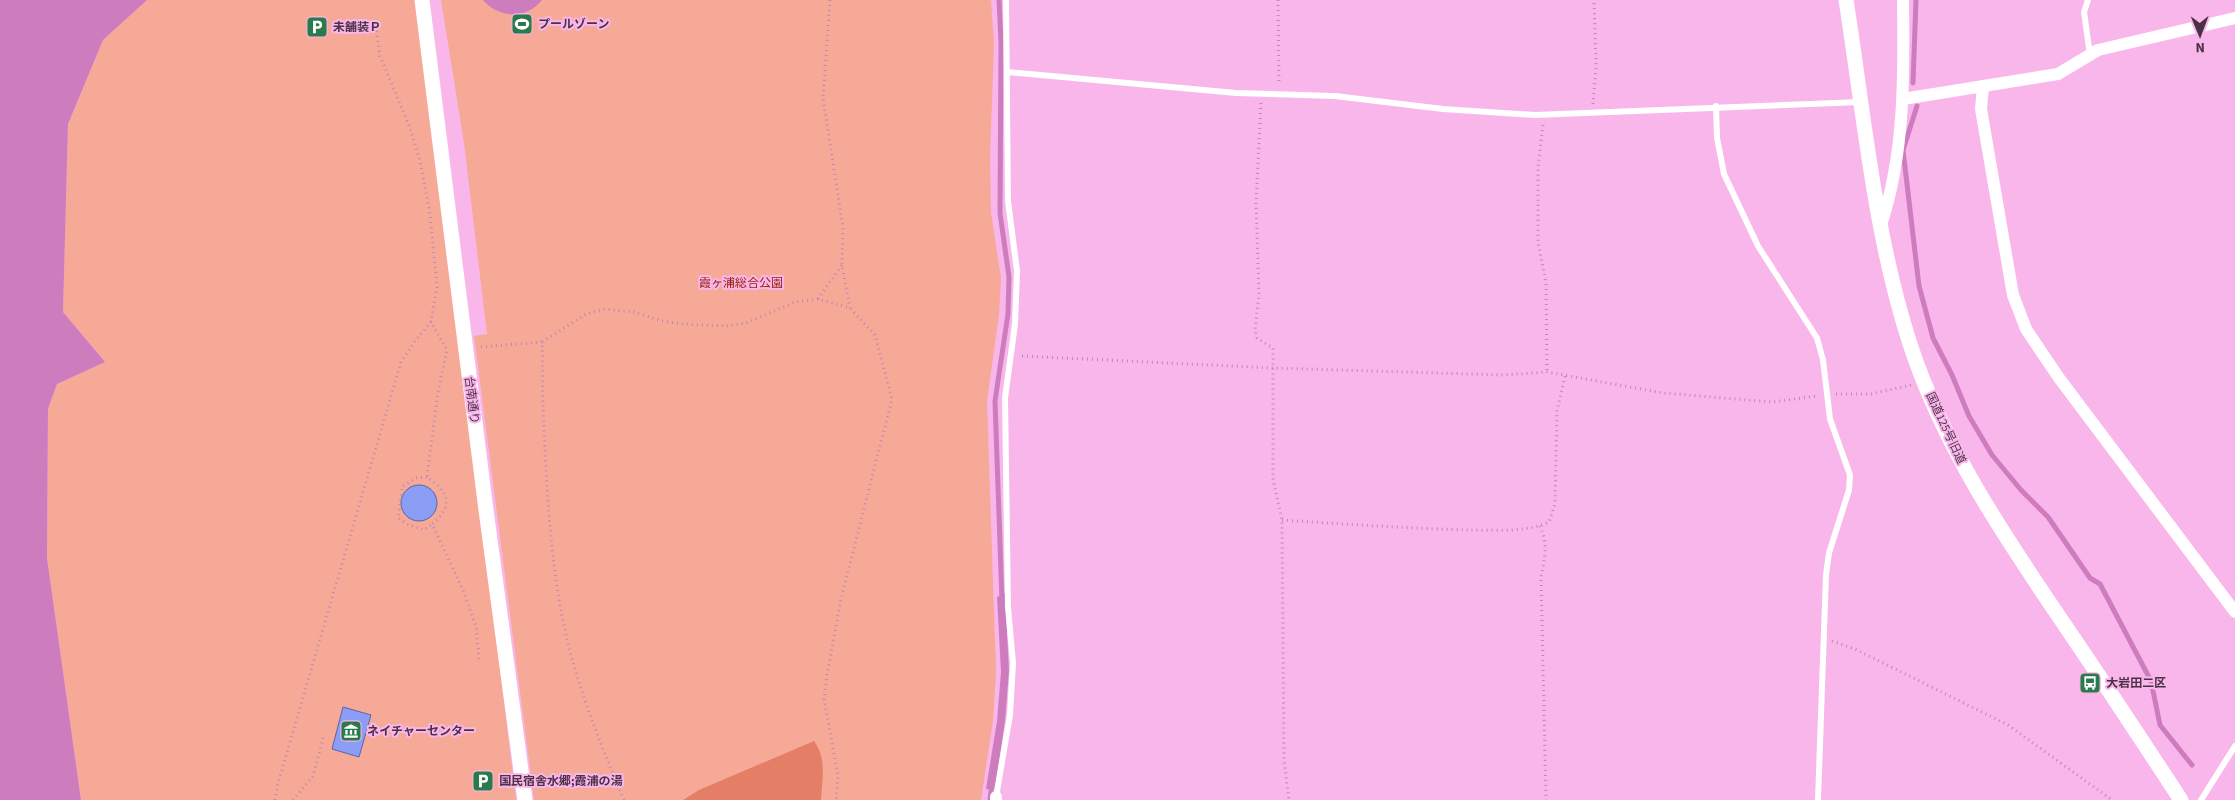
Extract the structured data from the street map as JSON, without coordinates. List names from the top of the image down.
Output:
{
  "streets": {
    "street": ["台南通り", "国道125号旧道"]
  },
  "parks": ["霞ヶ浦総合公園"],
  "places": {
    "sports": ["プールゾーン"],
    "parking": ["未舗装Ｐ", "国民宿舎水郷;霞浦の湯"],
    "bus stop": ["大岩田二区"],
    "museum": ["ネイチャーセンター"]
  },
  "north": "bottom"
}
